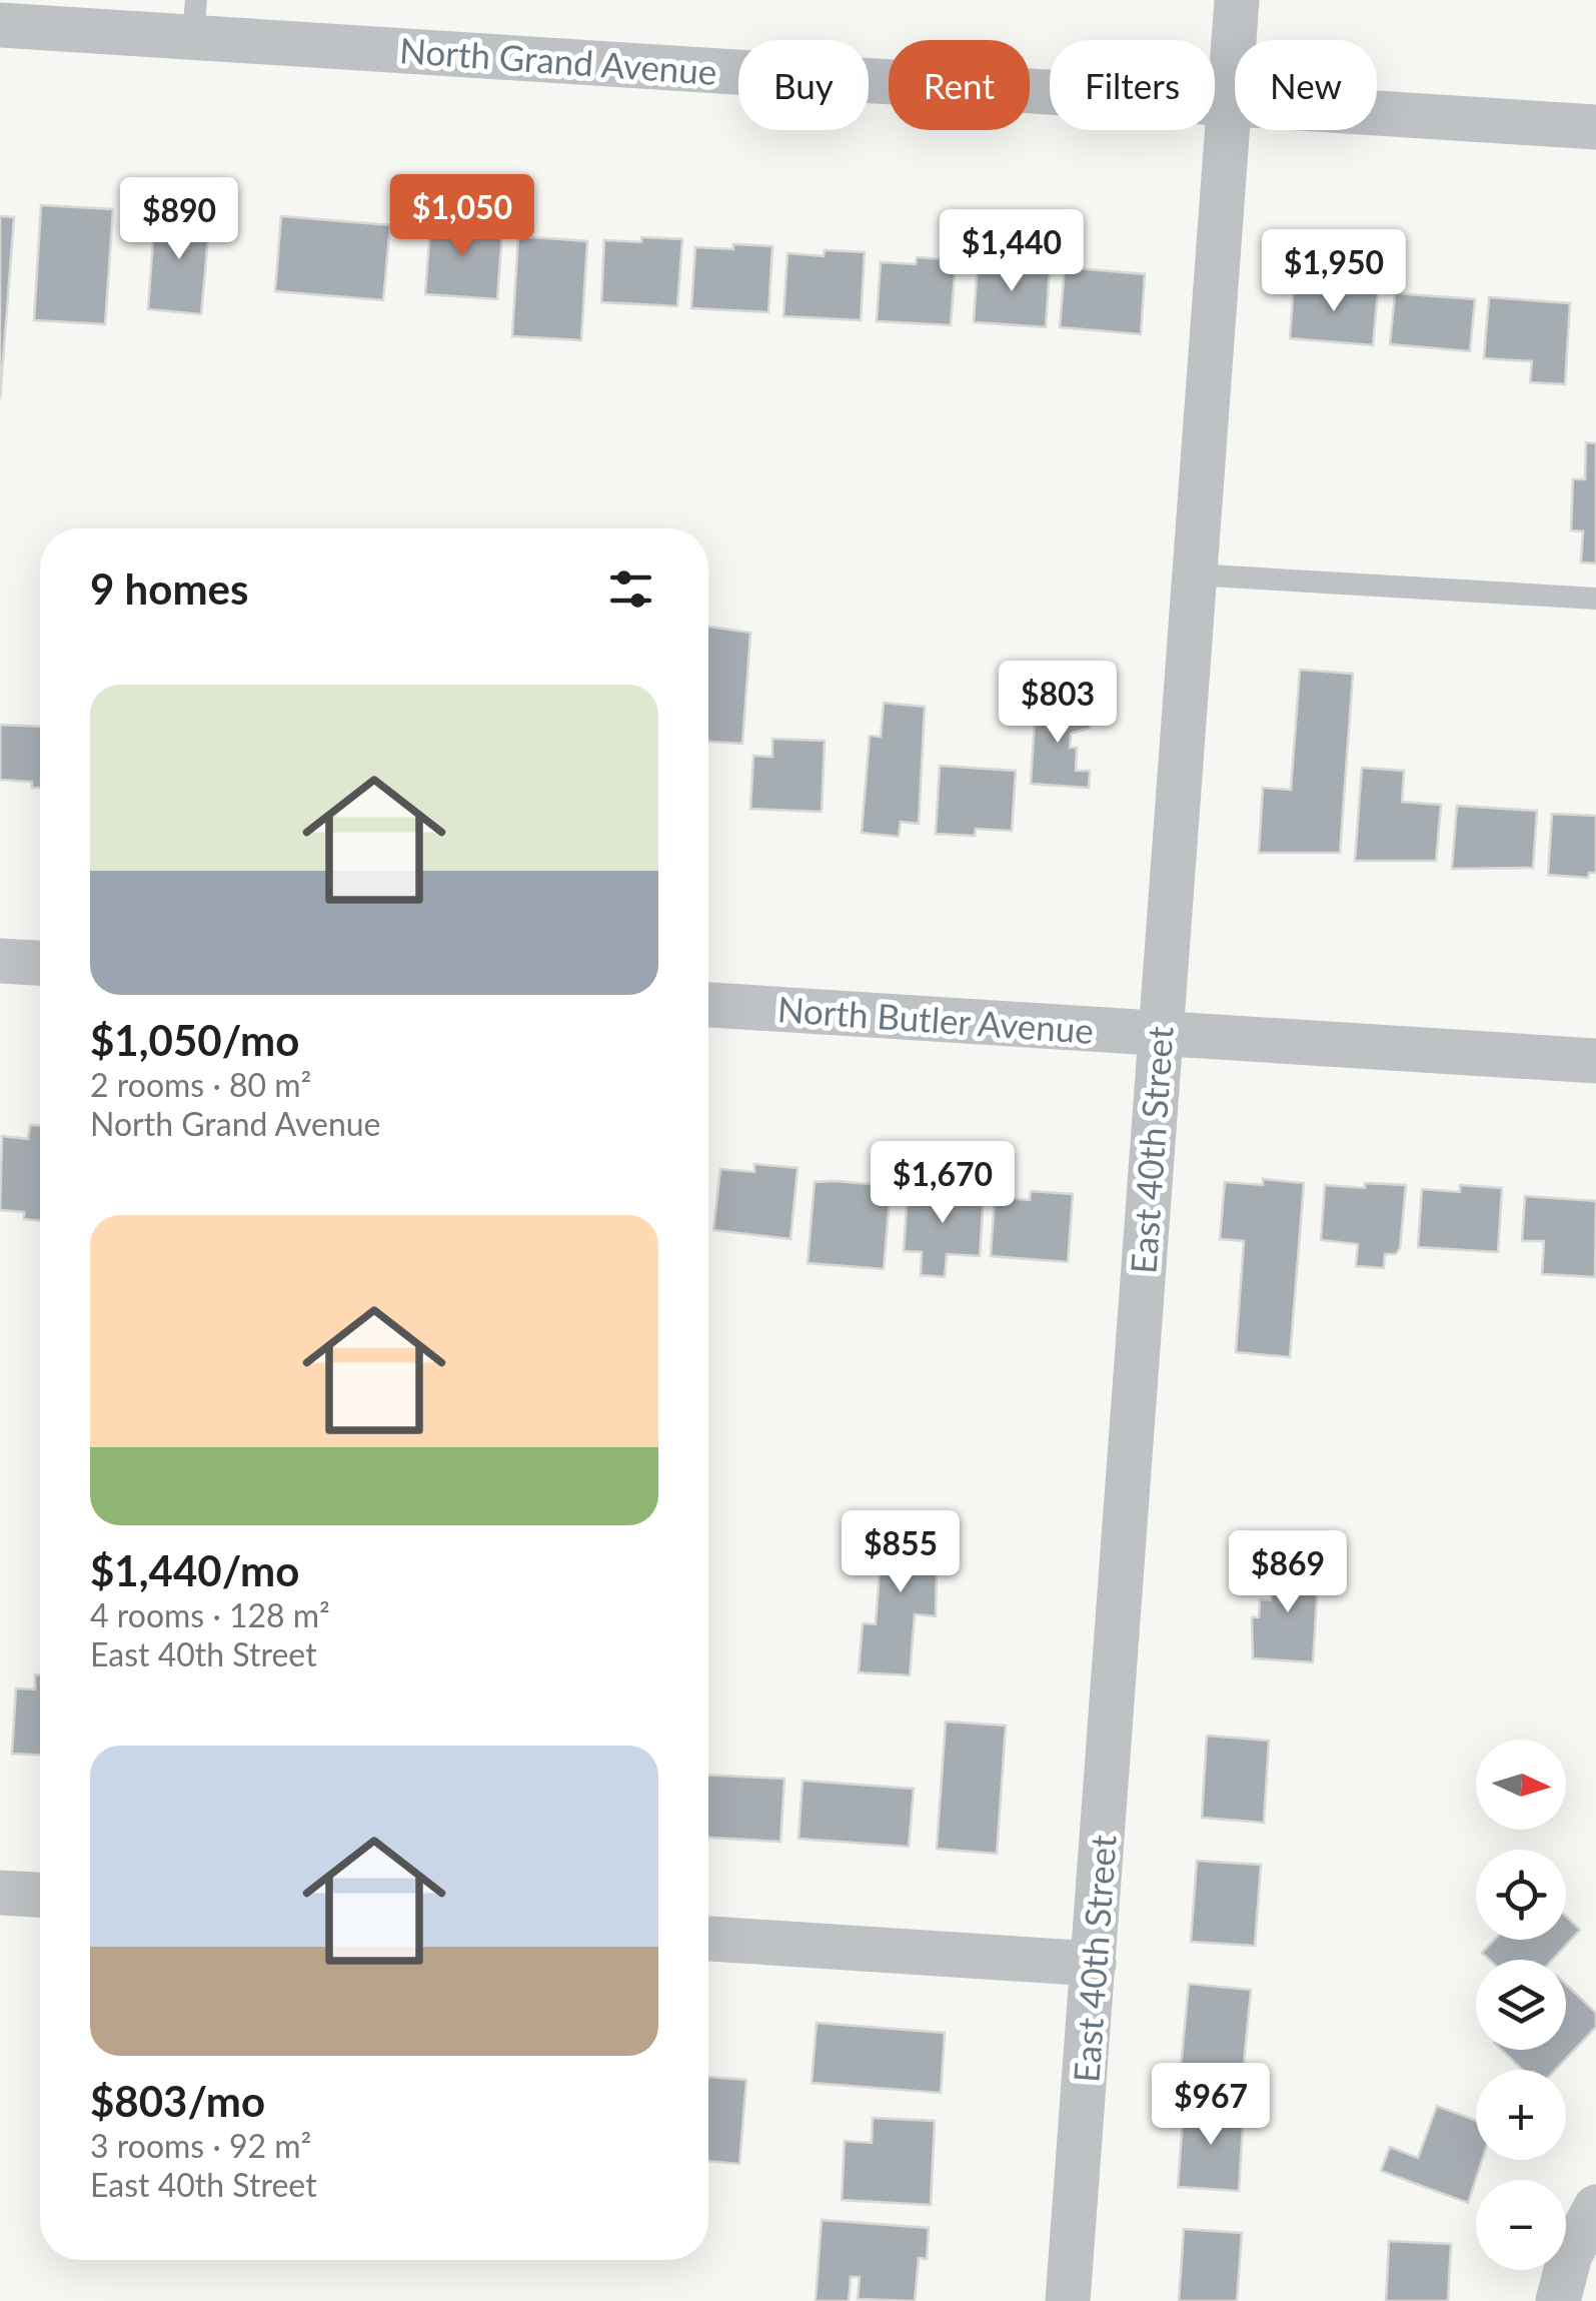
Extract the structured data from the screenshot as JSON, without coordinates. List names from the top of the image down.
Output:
{
  "streets": {
    "street": ["North Grand Avenue", "North Butler Avenue", "East 40th Street"]
  },
  "crossings": [
    ["North Grand Avenue", "East 40th Street"],
    ["North Butler Avenue", "East 40th Street"]
  ],
  "north": "right",
  "page": {
    "chip": [
      "Buy",
      "Rent",
      "Filters",
      "New"
    ],
    "price": [
      "$1,050",
      "$890",
      "$1,440",
      "$1,950",
      "$803",
      "$1,670",
      "$855",
      "$869",
      "$967"
    ],
    "heading": "9 homes",
    "list": [
      {
        "name": "$1,050/mo",
        "note": "2 rooms · 80 m² · North Grand Avenue"
      },
      {
        "name": "$1,440/mo",
        "note": "4 rooms · 128 m² · East 40th Street"
      },
      {
        "name": "$803/mo",
        "note": "3 rooms · 92 m² · East 40th Street"
      }
    ],
    "map_buttons": ["+", "−"]
  }
}
